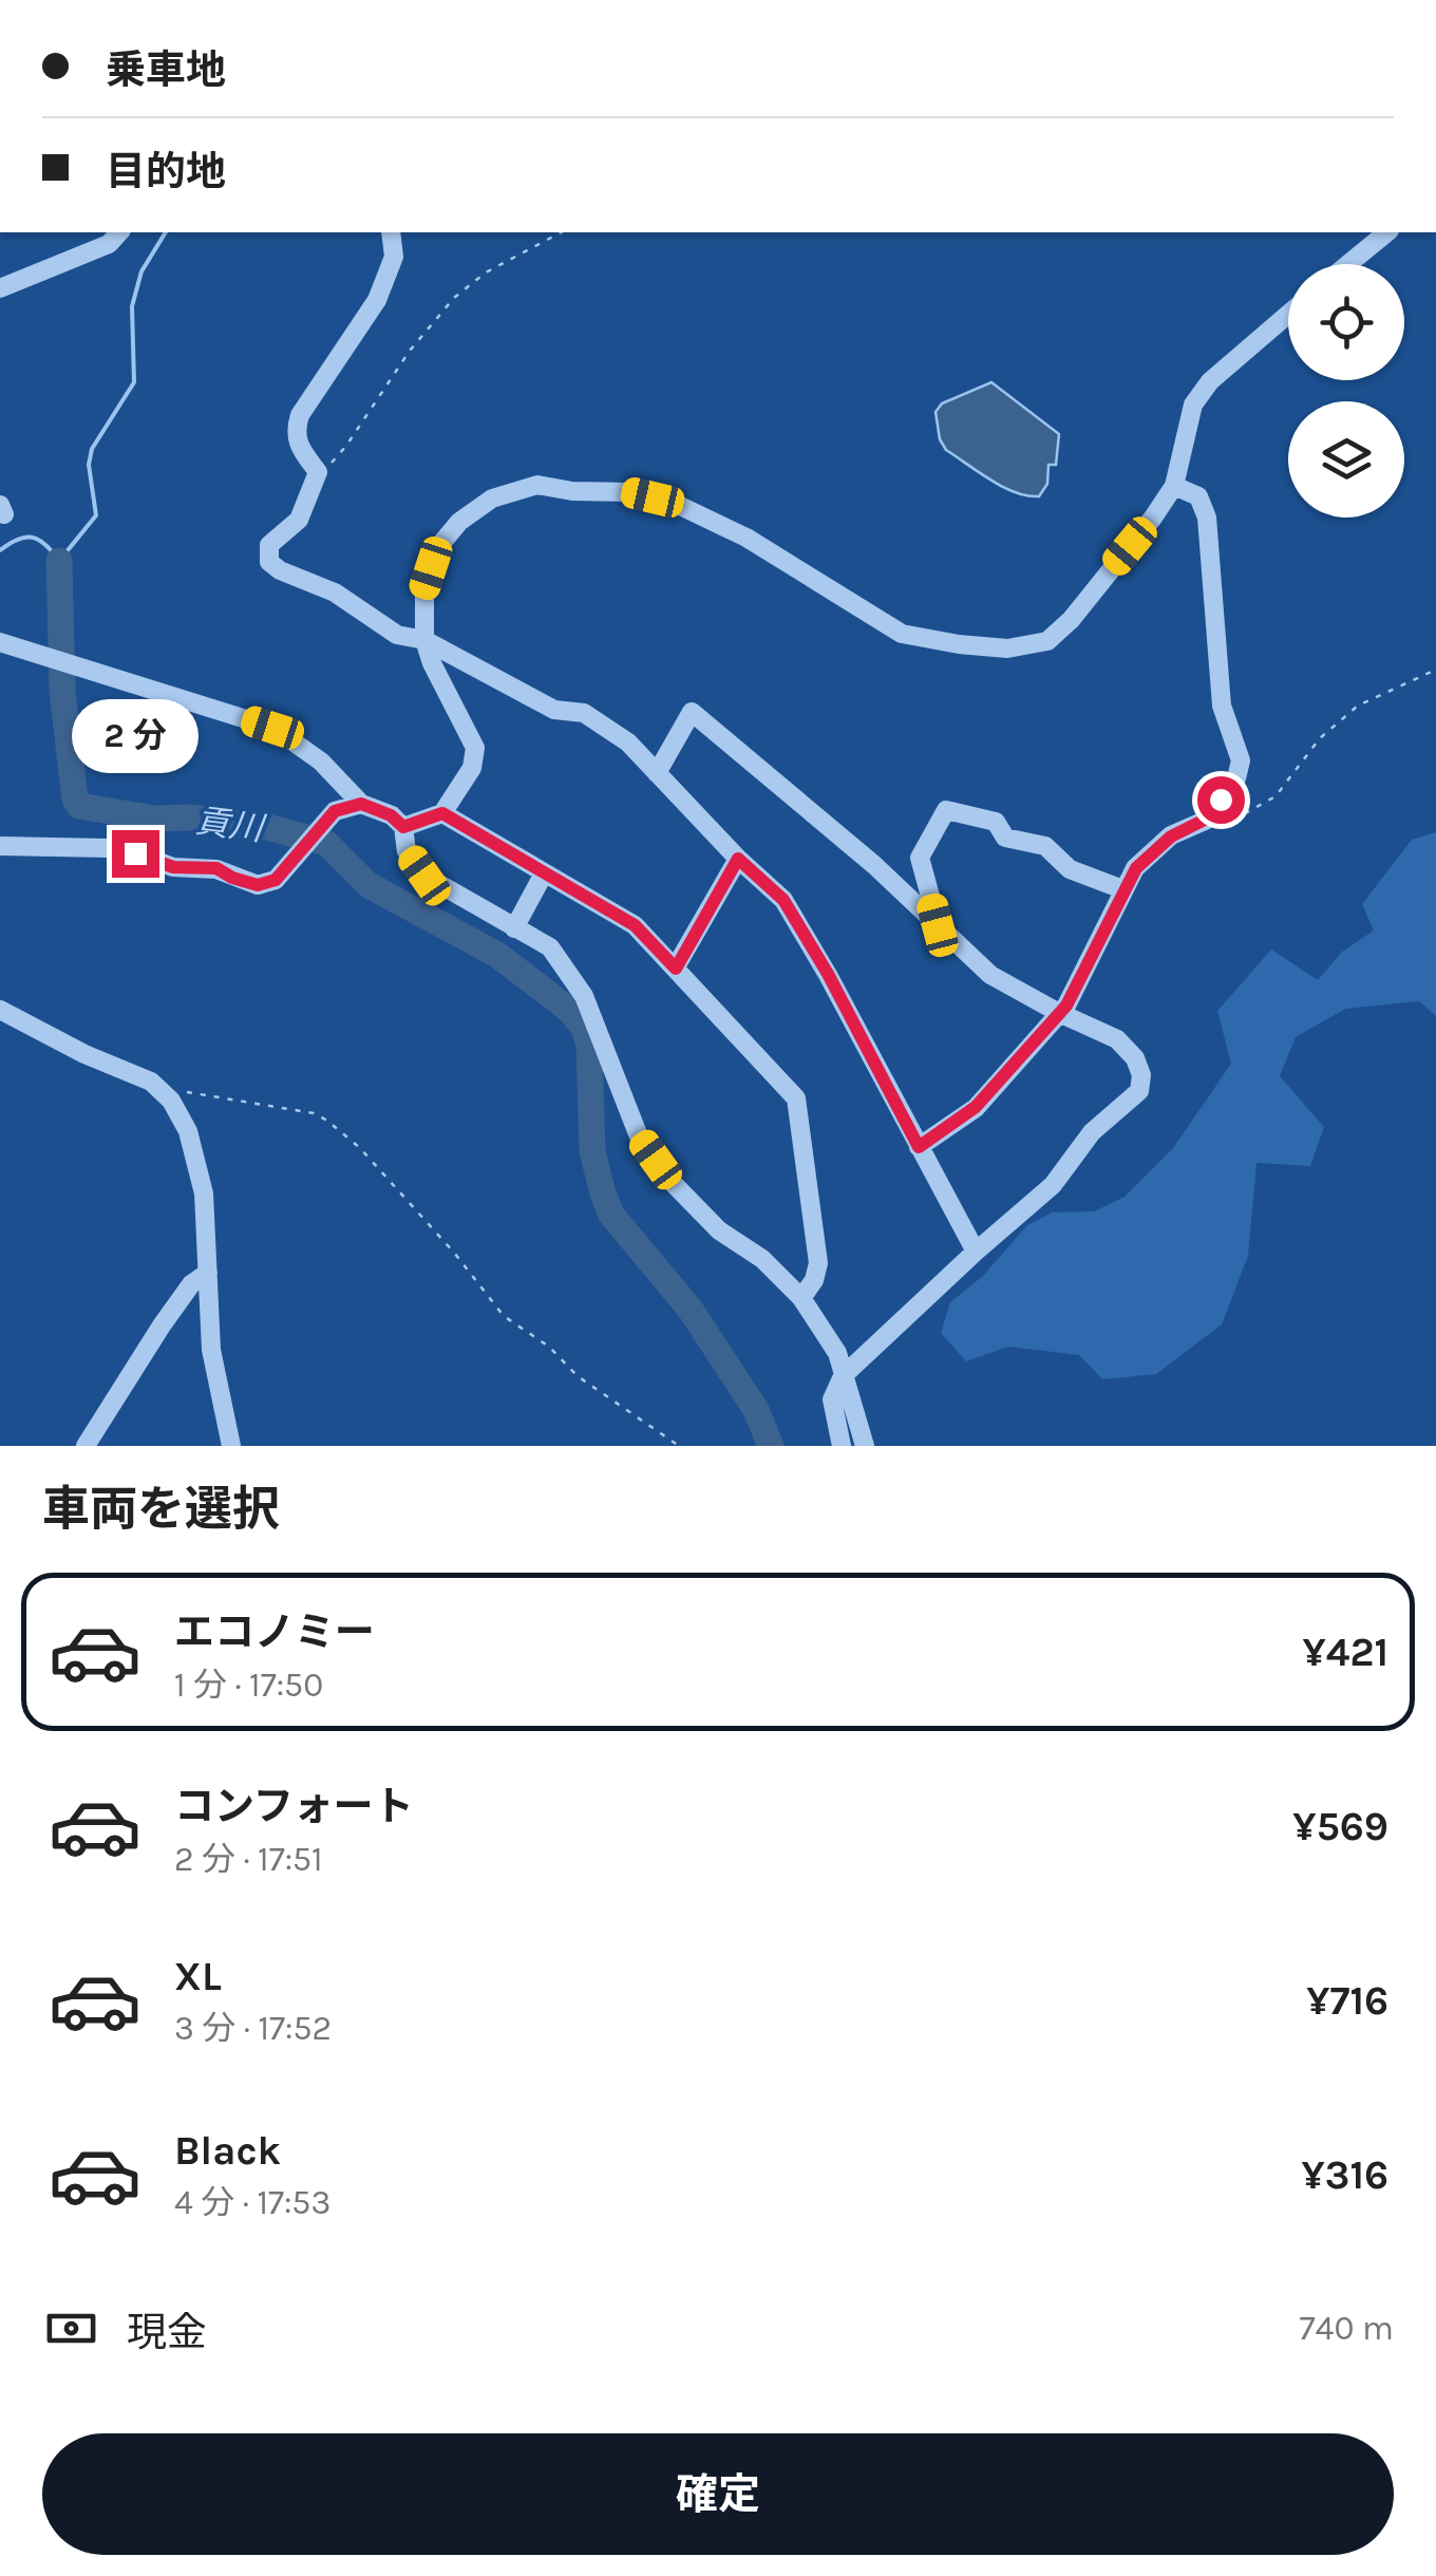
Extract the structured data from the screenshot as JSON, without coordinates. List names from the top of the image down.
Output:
{
  "water": ["貢川"],
  "page": {
    "banner": ["乗車地", "目的地"],
    "bubble": "2 分",
    "heading": "車両を選択",
    "list": [
      {
        "name": "エコノミー",
        "note": "1 分 · 17:50",
        "value": "¥421"
      },
      {
        "name": "コンフォート",
        "note": "2 分 · 17:51",
        "value": "¥569"
      },
      {
        "name": "XL",
        "note": "3 分 · 17:52",
        "value": "¥716"
      },
      {
        "name": "Black",
        "note": "4 分 · 17:53",
        "value": "¥316"
      }
    ],
    "pay": ["現金", "740 m"],
    "buttons": "確定"
  }
}
